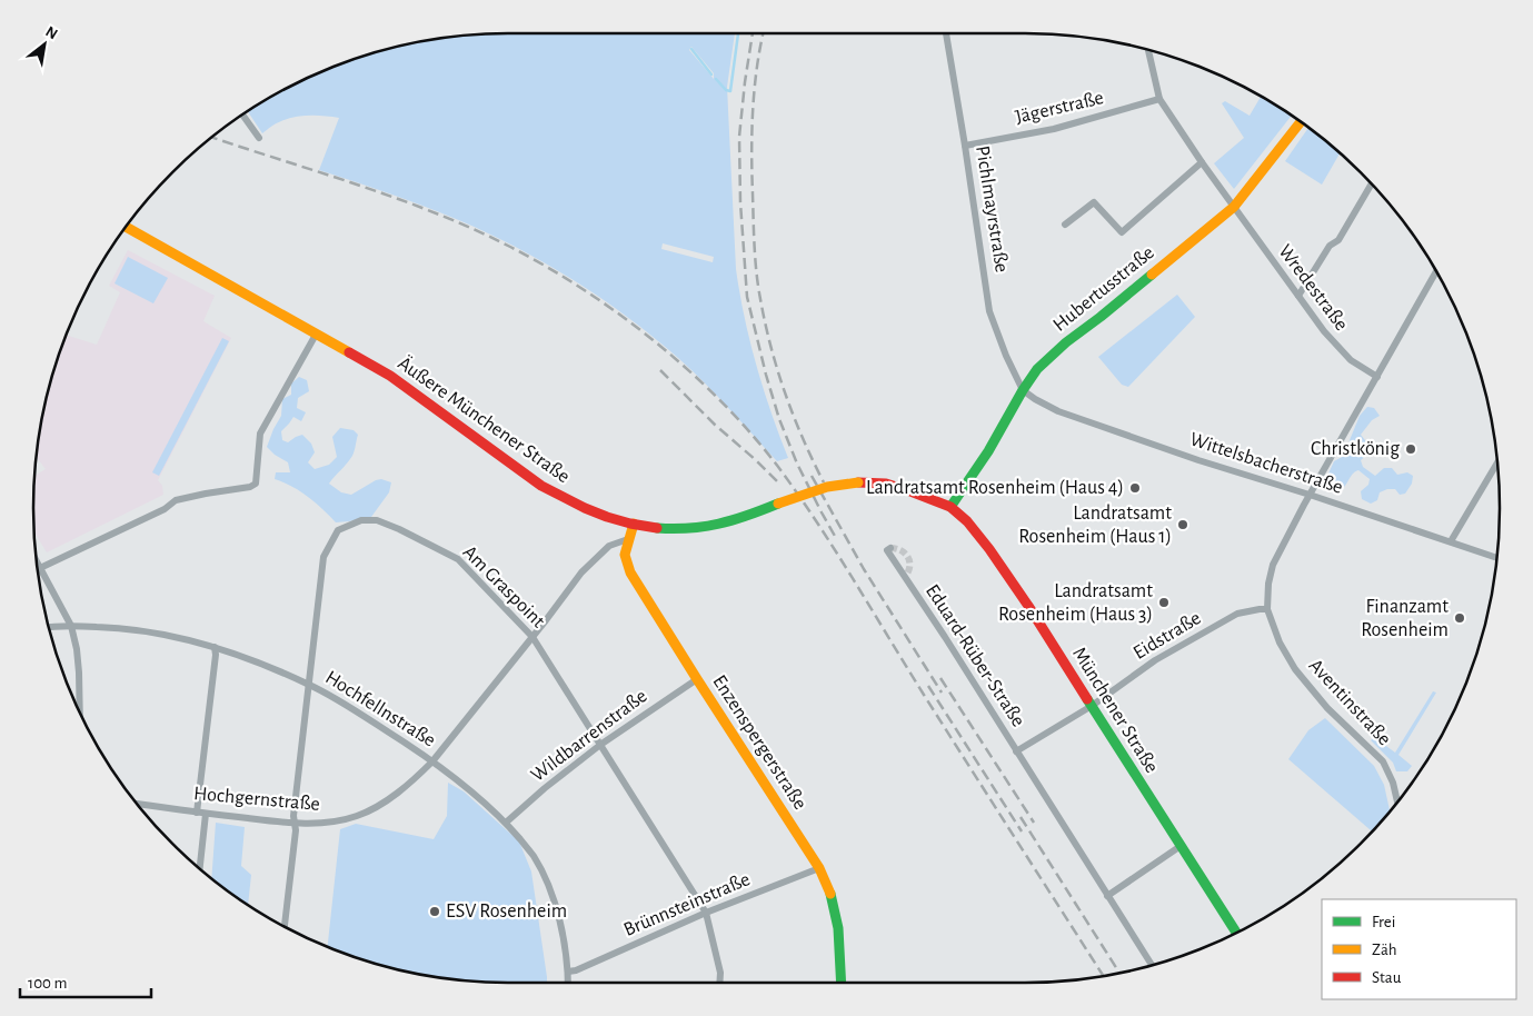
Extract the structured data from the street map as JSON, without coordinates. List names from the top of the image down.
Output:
{
  "streets": {
    "main road": [
      "Hubertusstraße",
      "Äußere Münchener Straße",
      "Münchener Straße",
      "Enzenspergerstraße"
    ],
    "street": [
      "Jägerstraße",
      "Pichlmayrstraße",
      "Wredestraße",
      "Wittelsbacherstraße",
      "Am Graspoint",
      "Eidstraße",
      "Eduard-Rüber-Straße",
      "Aventinstraße",
      "Hochfellnstraße",
      "Wildbarrenstraße",
      "Hochgernstraße",
      "Brünnsteinstraße"
    ]
  },
  "crossings": [
    ["Jägerstraße", "Pichlmayrstraße"],
    ["Jägerstraße", "Wredestraße"],
    ["Pichlmayrstraße", "Hubertusstraße"],
    ["Pichlmayrstraße", "Wittelsbacherstraße"],
    ["Wredestraße", "Hubertusstraße"],
    ["Wredestraße", "Aventinstraße"],
    ["Hubertusstraße", "Äußere Münchener Straße"],
    ["Hubertusstraße", "Wittelsbacherstraße"],
    ["Hubertusstraße", "Münchener Straße"],
    ["Äußere Münchener Straße", "Münchener Straße"],
    ["Äußere Münchener Straße", "Enzenspergerstraße"],
    ["Wittelsbacherstraße", "Aventinstraße"],
    ["Am Graspoint", "Hochfellnstraße"],
    ["Am Graspoint", "Wildbarrenstraße"],
    ["Am Graspoint", "Hochgernstraße"],
    ["Am Graspoint", "Brünnsteinstraße"],
    ["Eidstraße", "Eduard-Rüber-Straße"],
    ["Eidstraße", "Aventinstraße"],
    ["Eidstraße", "Münchener Straße"],
    ["Eduard-Rüber-Straße", "Münchener Straße"],
    ["Hochfellnstraße", "Wildbarrenstraße"],
    ["Hochfellnstraße", "Hochgernstraße"],
    ["Hochfellnstraße", "Brünnsteinstraße"],
    ["Wildbarrenstraße", "Enzenspergerstraße"],
    ["Enzenspergerstraße", "Hochgernstraße"],
    ["Enzenspergerstraße", "Brünnsteinstraße"]
  ],
  "places": [
    "Christkönig",
    "Landratsamt Rosenheim (Haus 4)",
    "Landratsamt Rosenheim (Haus 1)",
    "Landratsamt Rosenheim (Haus 3)",
    "Finanzamt Rosenheim",
    "ESV Rosenheim"
  ],
  "legend": ["Frei", "Zäh", "Stau"],
  "scale_bar": "100 m",
  "north": "top right"
}
